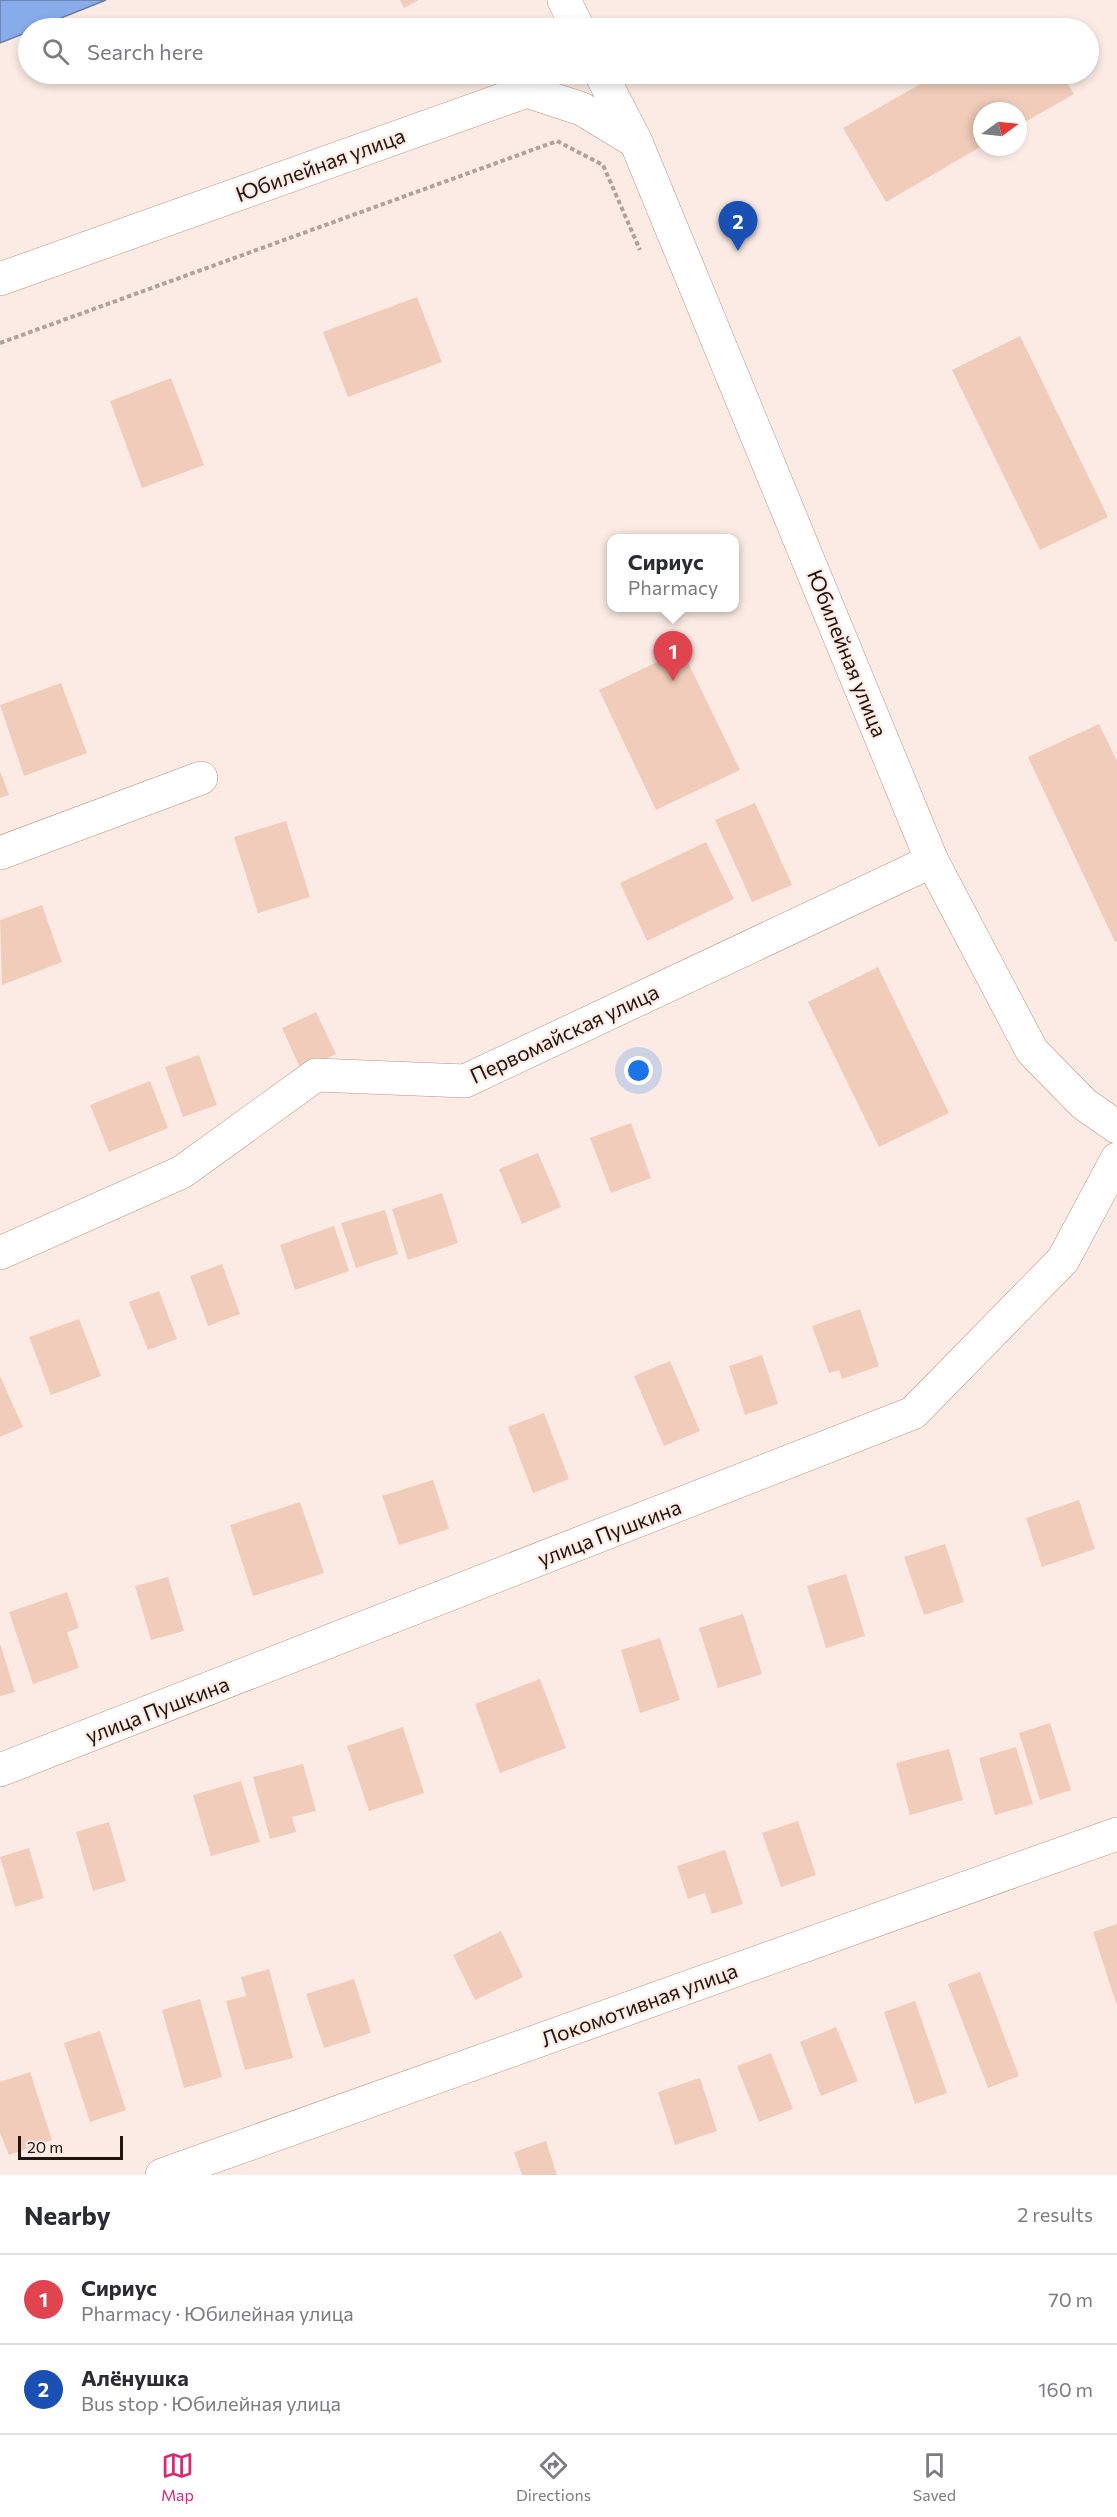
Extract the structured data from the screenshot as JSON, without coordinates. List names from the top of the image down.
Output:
{
  "streets": {
    "street": [
      "Юбилейная улица",
      "Первомайская улица",
      "улица Пушкина",
      "Локомотивная улица"
    ]
  },
  "crossings": [
    ["Юбилейная улица", "Первомайская улица"]
  ],
  "scale_bar": "20 m",
  "north": "right",
  "page": {
    "search": "Search here",
    "pins": ["2", "1"],
    "popup": ["Сириус", "Pharmacy"],
    "scale": "20 m",
    "heading": ["Nearby", "2 results"],
    "list": [
      {
        "mark": "1",
        "name": "Сириус",
        "note": "Pharmacy · Юбилейная улица",
        "value": "70 m"
      },
      {
        "mark": "2",
        "name": "Алёнушка",
        "note": "Bus stop · Юбилейная улица",
        "value": "160 m"
      }
    ],
    "nav": ["Map", "Directions", "Saved"]
  }
}
